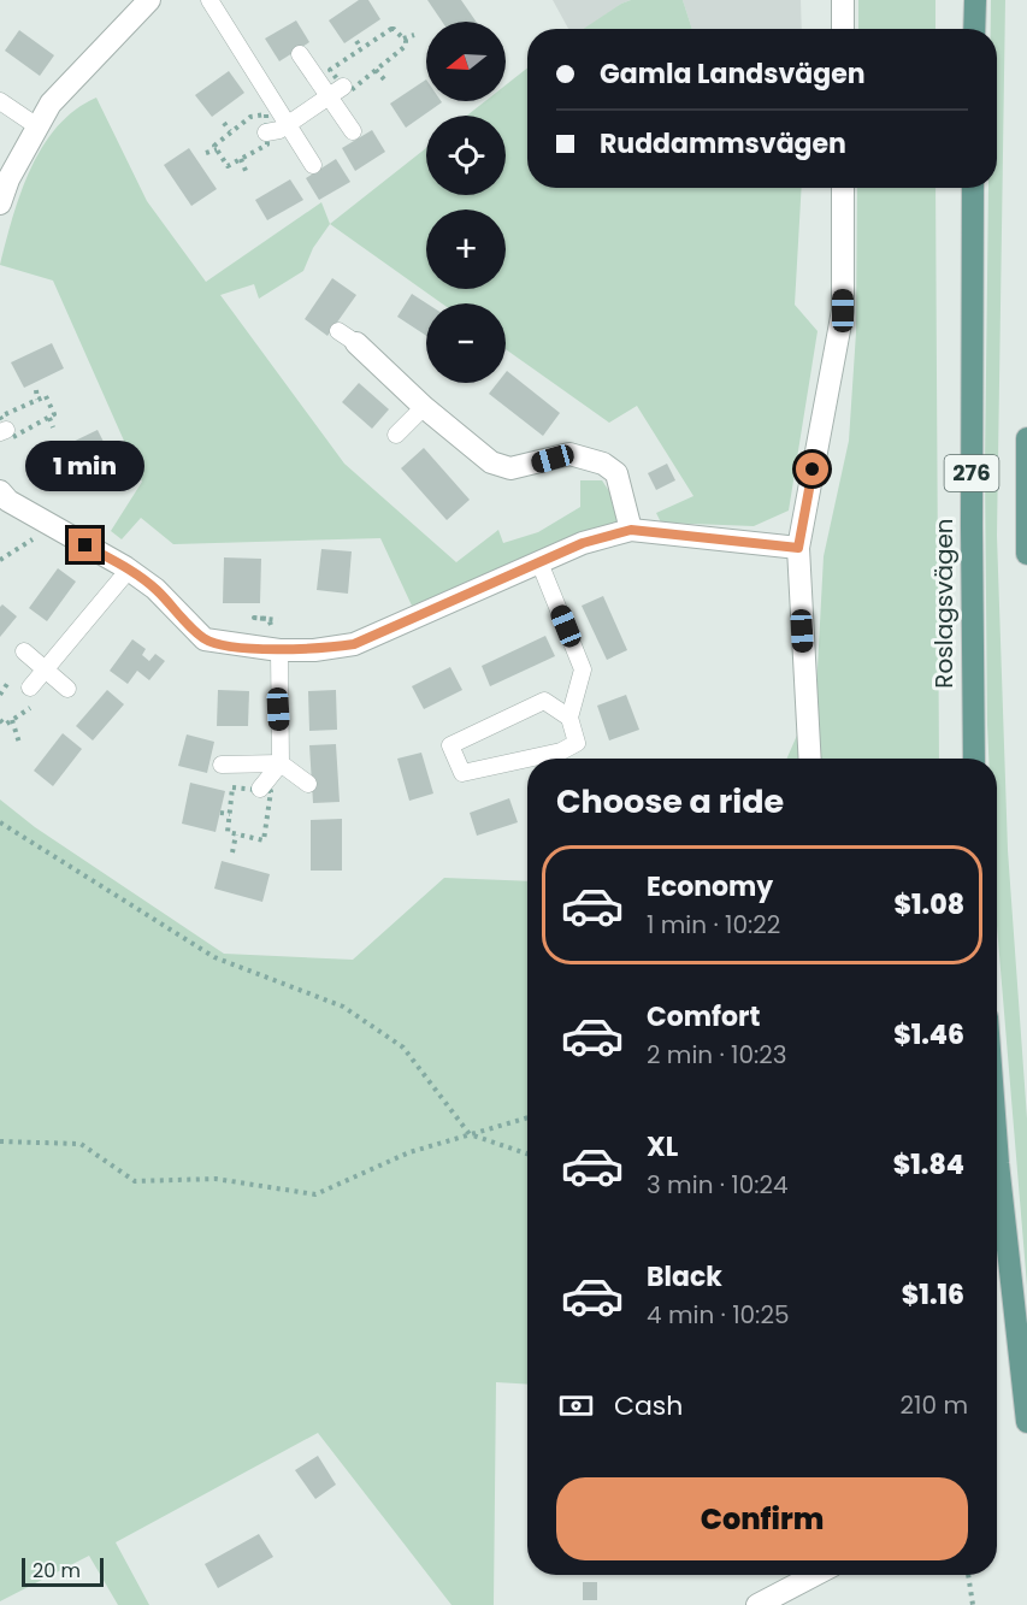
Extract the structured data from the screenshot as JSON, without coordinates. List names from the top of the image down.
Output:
{
  "streets": {
    "main road": ["276", "Roslagsvägen"]
  },
  "scale_bar": "20 m",
  "north": "left",
  "page": {
    "map_buttons": ["+", "−"],
    "banner": ["Gamla Landsvägen", "Ruddammsvägen"],
    "bubble": "1 min",
    "heading": "Choose a ride",
    "list": [
      {
        "name": "Economy",
        "note": "1 min · 10:22",
        "value": "$1.08"
      },
      {
        "name": "Comfort",
        "note": "2 min · 10:23",
        "value": "$1.46"
      },
      {
        "name": "XL",
        "note": "3 min · 10:24",
        "value": "$1.84"
      },
      {
        "name": "Black",
        "note": "4 min · 10:25",
        "value": "$1.16"
      }
    ],
    "pay": ["Cash", "210 m"],
    "buttons": "Confirm",
    "scale": "20 m"
  }
}
